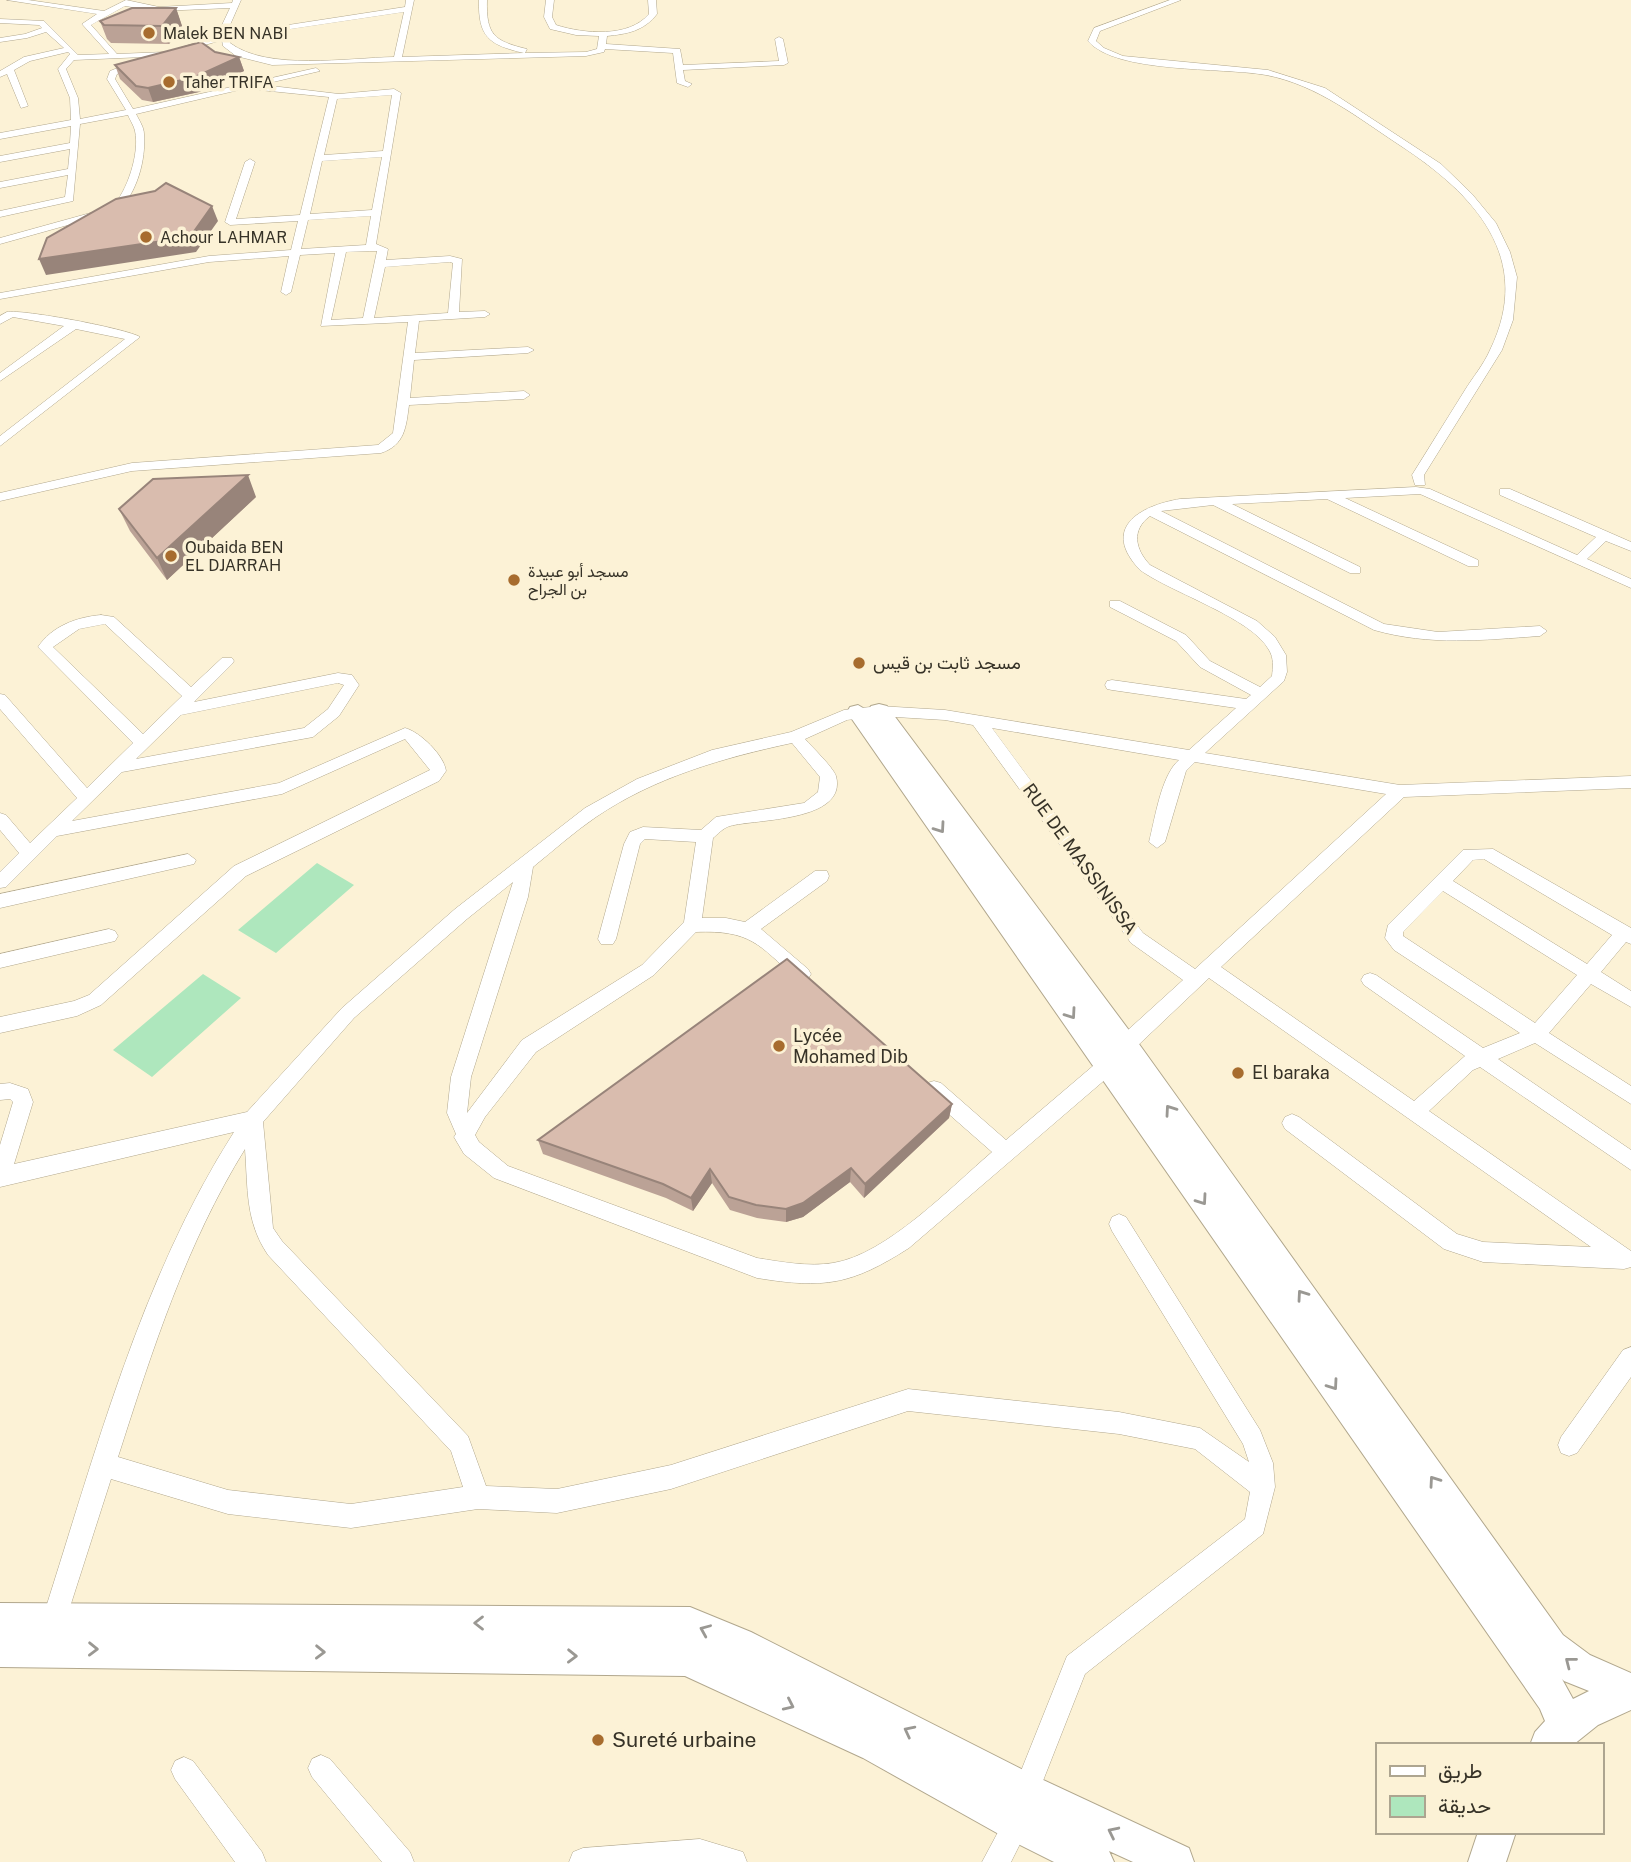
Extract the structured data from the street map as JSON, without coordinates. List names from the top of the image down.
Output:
{
  "streets": {
    "street": ["RUE DE MASSINISSA"]
  },
  "places": [
    "Malek BEN NABI",
    "Taher TRIFA",
    "Achour LAHMAR",
    "Oubaida BEN EL DJARRAH",
    "مسجد أبو عبيدة بن الجراح",
    "مسجد ثابت بن قيس",
    "Lycée Mohamed Dib",
    "El baraka",
    "Sureté urbaine"
  ],
  "legend": ["طريق", "حديقة"]
}
